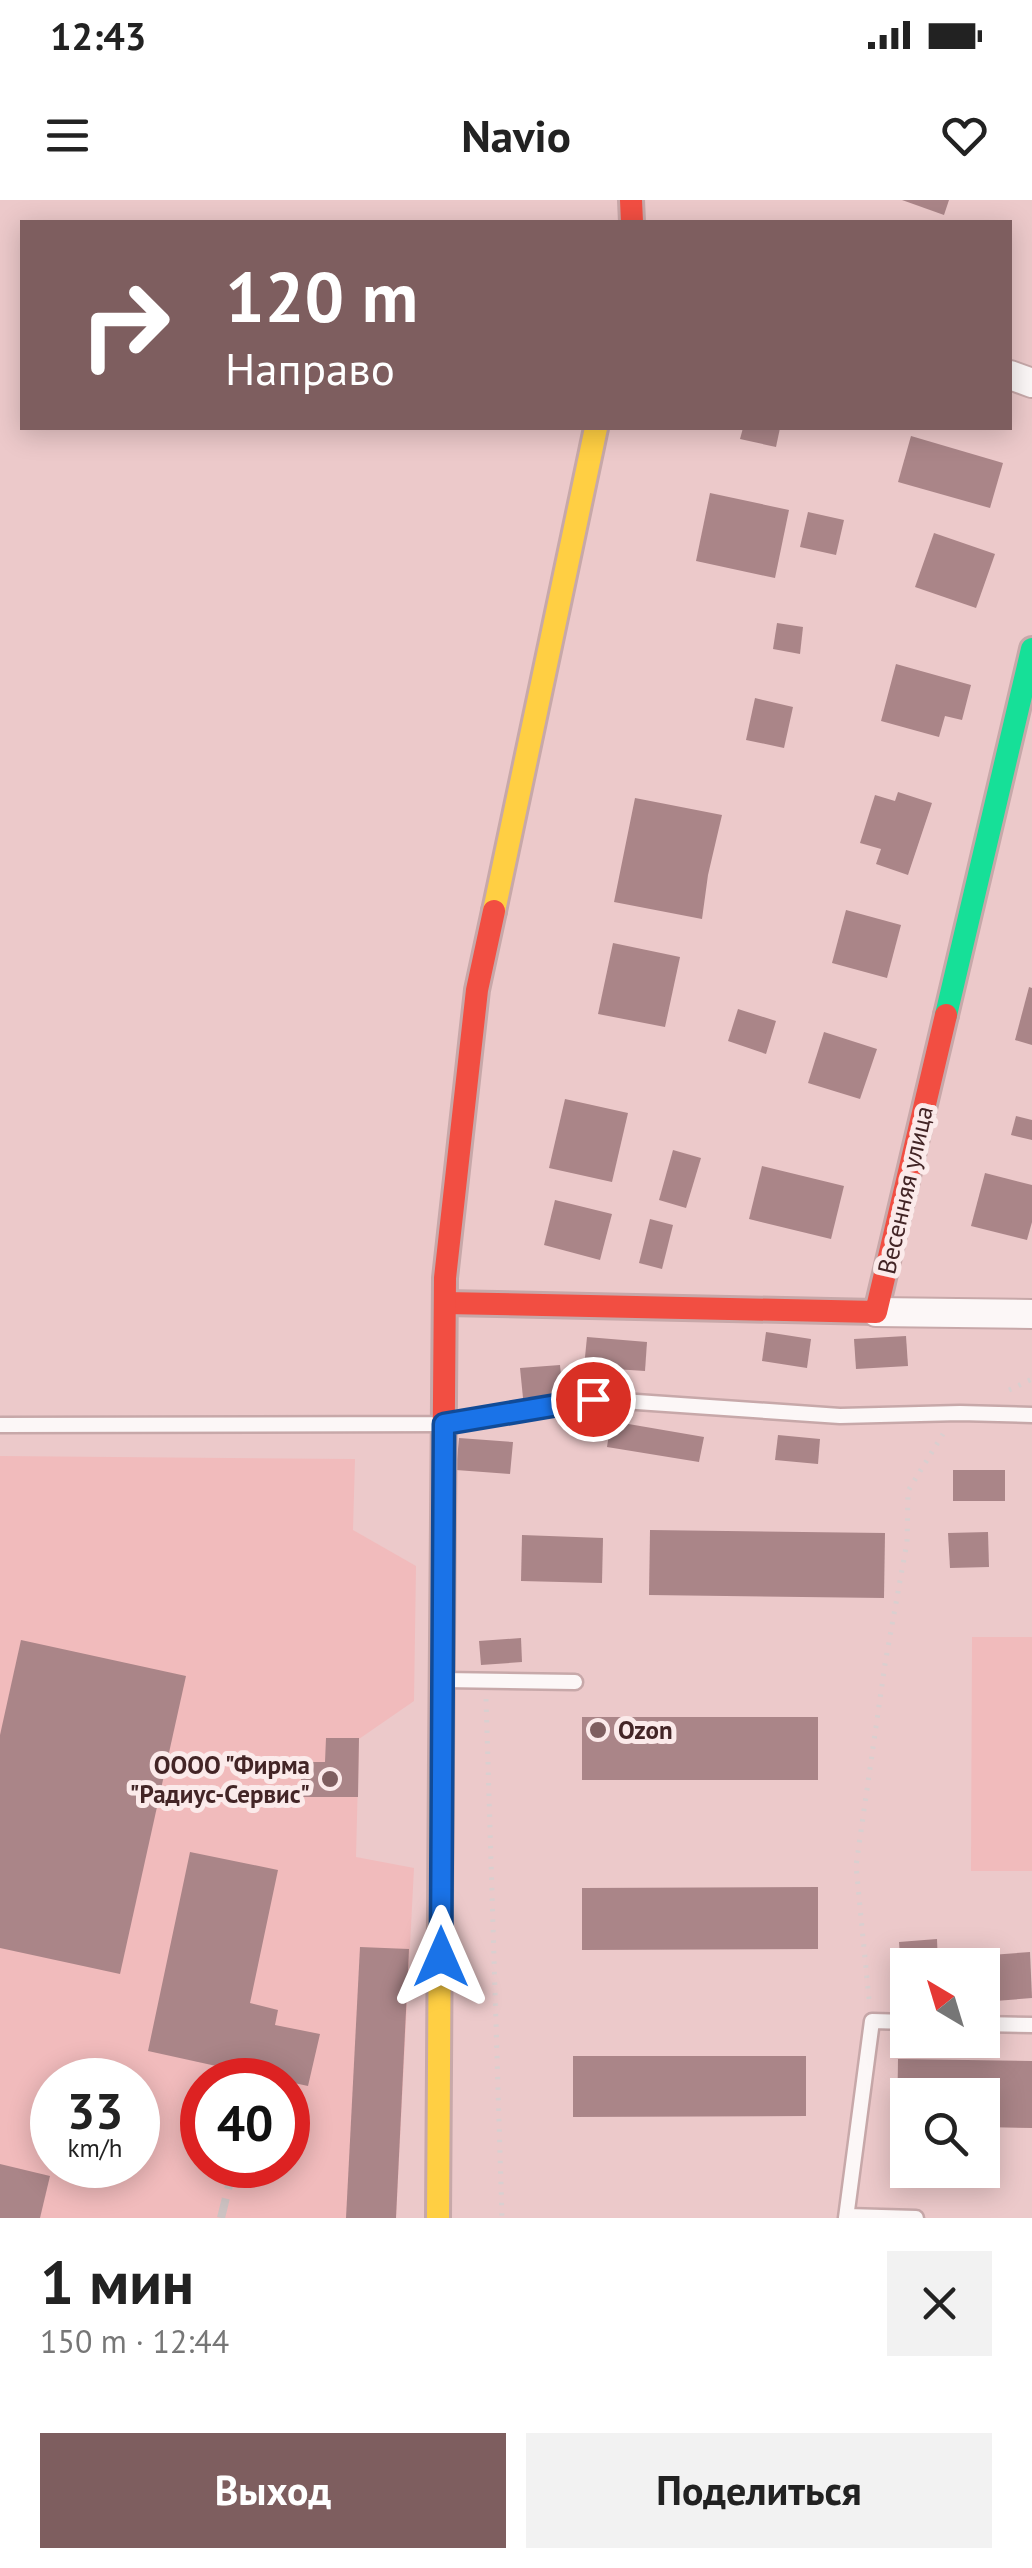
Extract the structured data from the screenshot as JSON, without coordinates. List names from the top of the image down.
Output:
{
  "streets": {
    "street": ["Весенняя улица"]
  },
  "places": ["Ozon", "ОООО \"Фирма \"Радиус-Сервис\""],
  "north": "top left",
  "page": {
    "status": "12:43",
    "header": "Navio",
    "turn": ["120 m", "Направо"],
    "speed": "33 km/h",
    "limit": "40",
    "heading": ["1 мин", "150 m · 12:44"],
    "buttons": ["Выход", "Поделиться"]
  }
}
